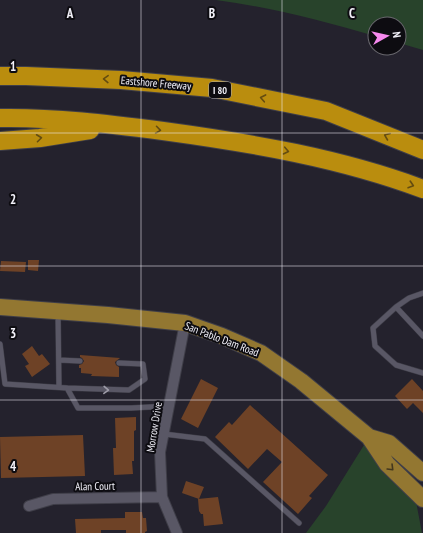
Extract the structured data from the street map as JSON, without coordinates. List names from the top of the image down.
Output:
{
  "streets": {
    "highway": ["Eastshore Freeway", "I 80"],
    "main road": ["San Pablo Dam Road"],
    "street": ["Morrow Drive", "Alan Court"]
  },
  "crossings": [
    ["San Pablo Dam Road", "Morrow Drive"],
    ["Morrow Drive", "Alan Court"]
  ],
  "north": "right",
  "grid": {
    "columns": ["A", "B", "C"],
    "rows": [
      "1",
      "2",
      "3",
      "4"
    ]
  }
}
